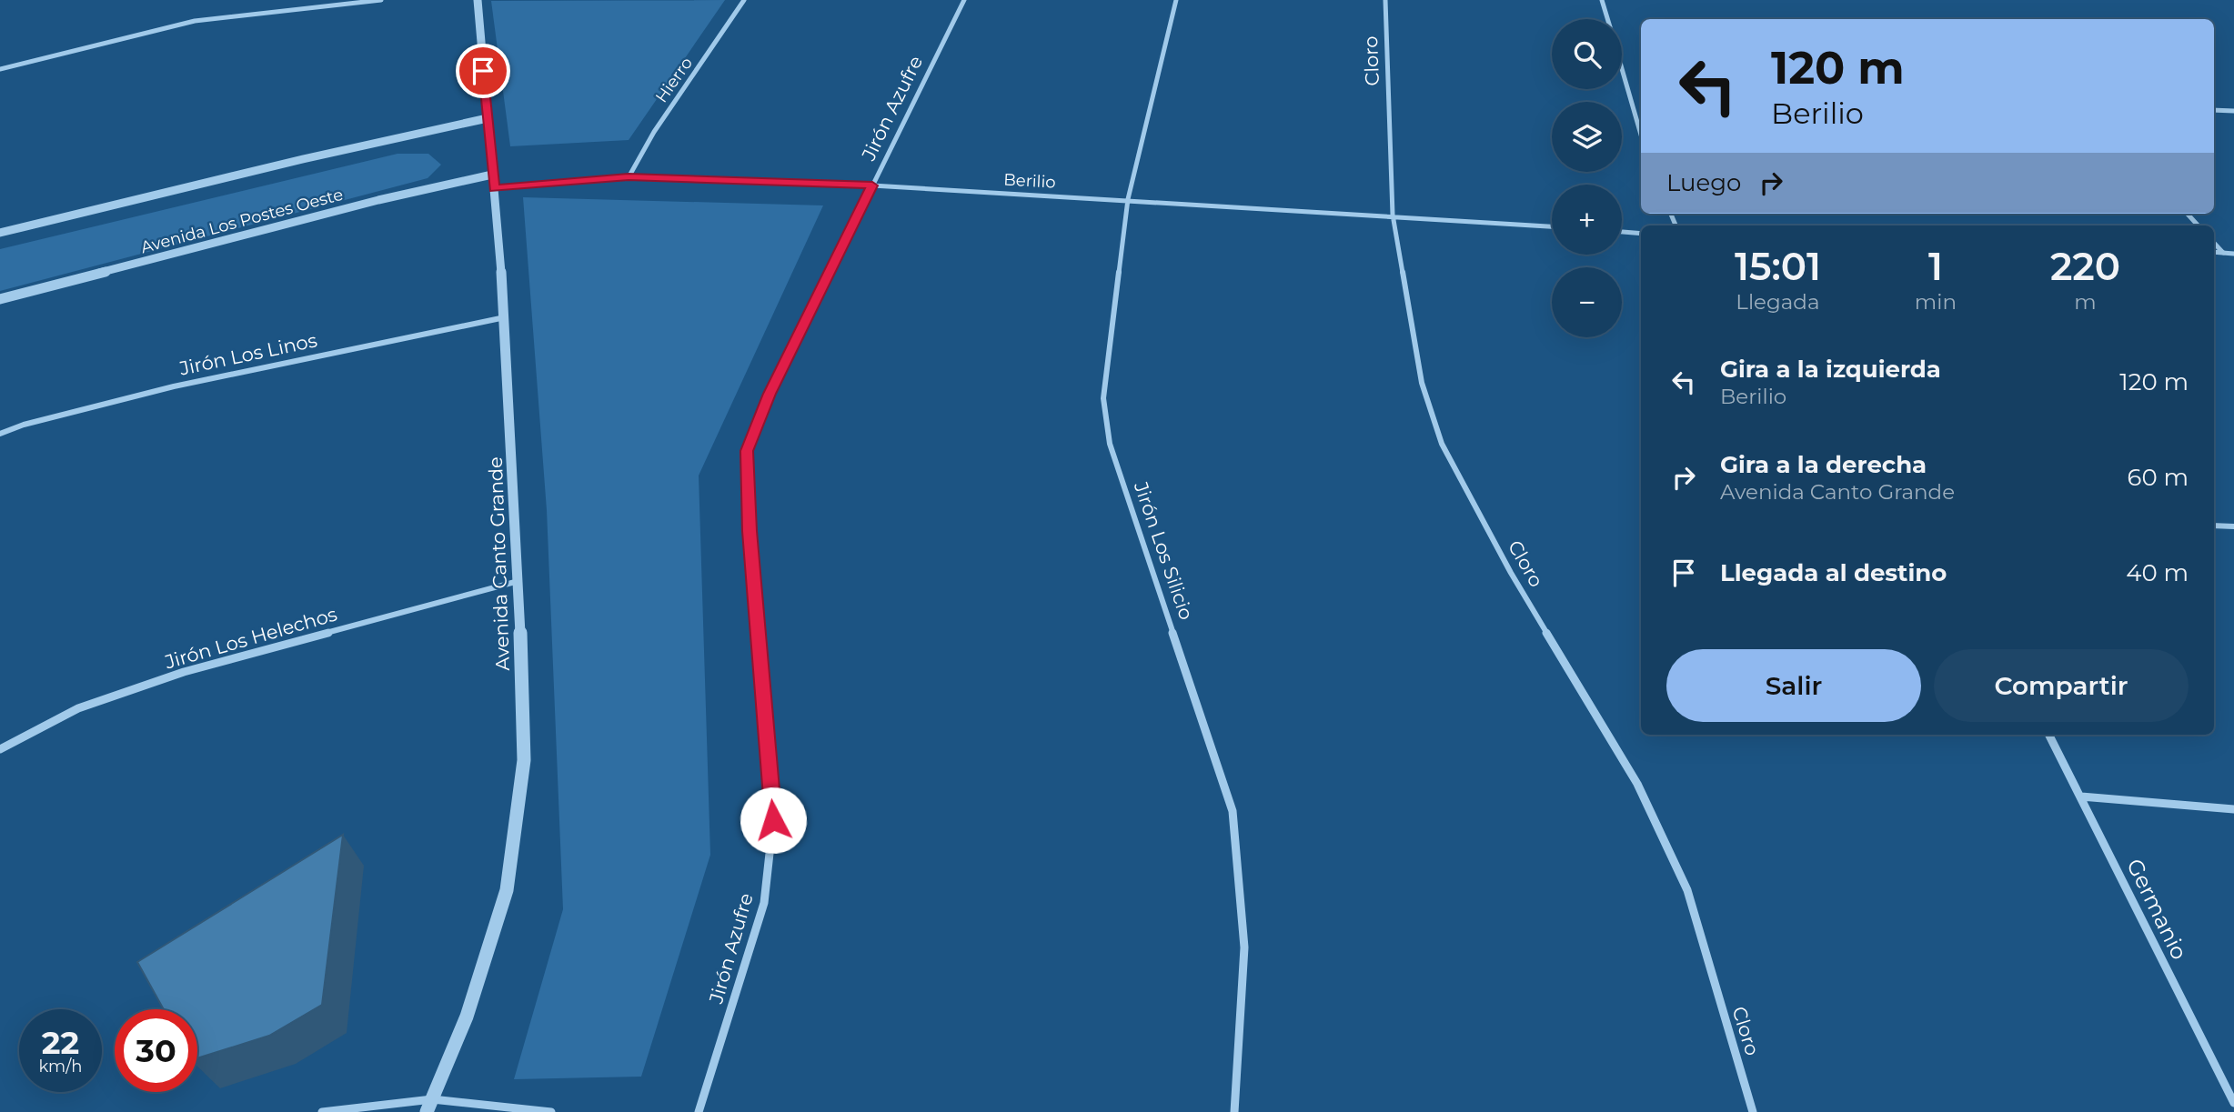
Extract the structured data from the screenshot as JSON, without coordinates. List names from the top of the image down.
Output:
{
  "streets": {
    "street": [
      "Cloro",
      "Hierro",
      "Jirón Azufre",
      "Berilio",
      "Avenida Los Postes Oeste",
      "Jirón Los Linos",
      "Jirón Los Silicio",
      "Avenida Canto Grande",
      "Jirón Los Helechos",
      "Germanio"
    ]
  },
  "crossings": [
    ["Cloro", "Berilio"],
    ["Hierro", "Berilio"],
    ["Jirón Azufre", "Berilio"],
    ["Berilio", "Jirón Los Silicio"],
    ["Berilio", "Avenida Canto Grande"],
    ["Avenida Los Postes Oeste", "Avenida Canto Grande"],
    ["Jirón Los Linos", "Avenida Canto Grande"],
    ["Avenida Canto Grande", "Jirón Los Helechos"]
  ],
  "page": {
    "map_buttons": ["+", "−"],
    "turn": ["120 m", "Berilio"],
    "then": "Luego",
    "eta": [
      "15:01",
      "Llegada",
      "1",
      "min",
      "220",
      "m"
    ],
    "list": [
      {
        "name": "Gira a la izquierda",
        "note": "Berilio",
        "value": "120 m"
      },
      {
        "name": "Gira a la derecha",
        "note": "Avenida Canto Grande",
        "value": "60 m"
      },
      {
        "name": "Llegada al destino",
        "value": "40 m"
      }
    ],
    "buttons": ["Salir", "Compartir"],
    "speed": "22 km/h",
    "limit": "30"
  }
}
